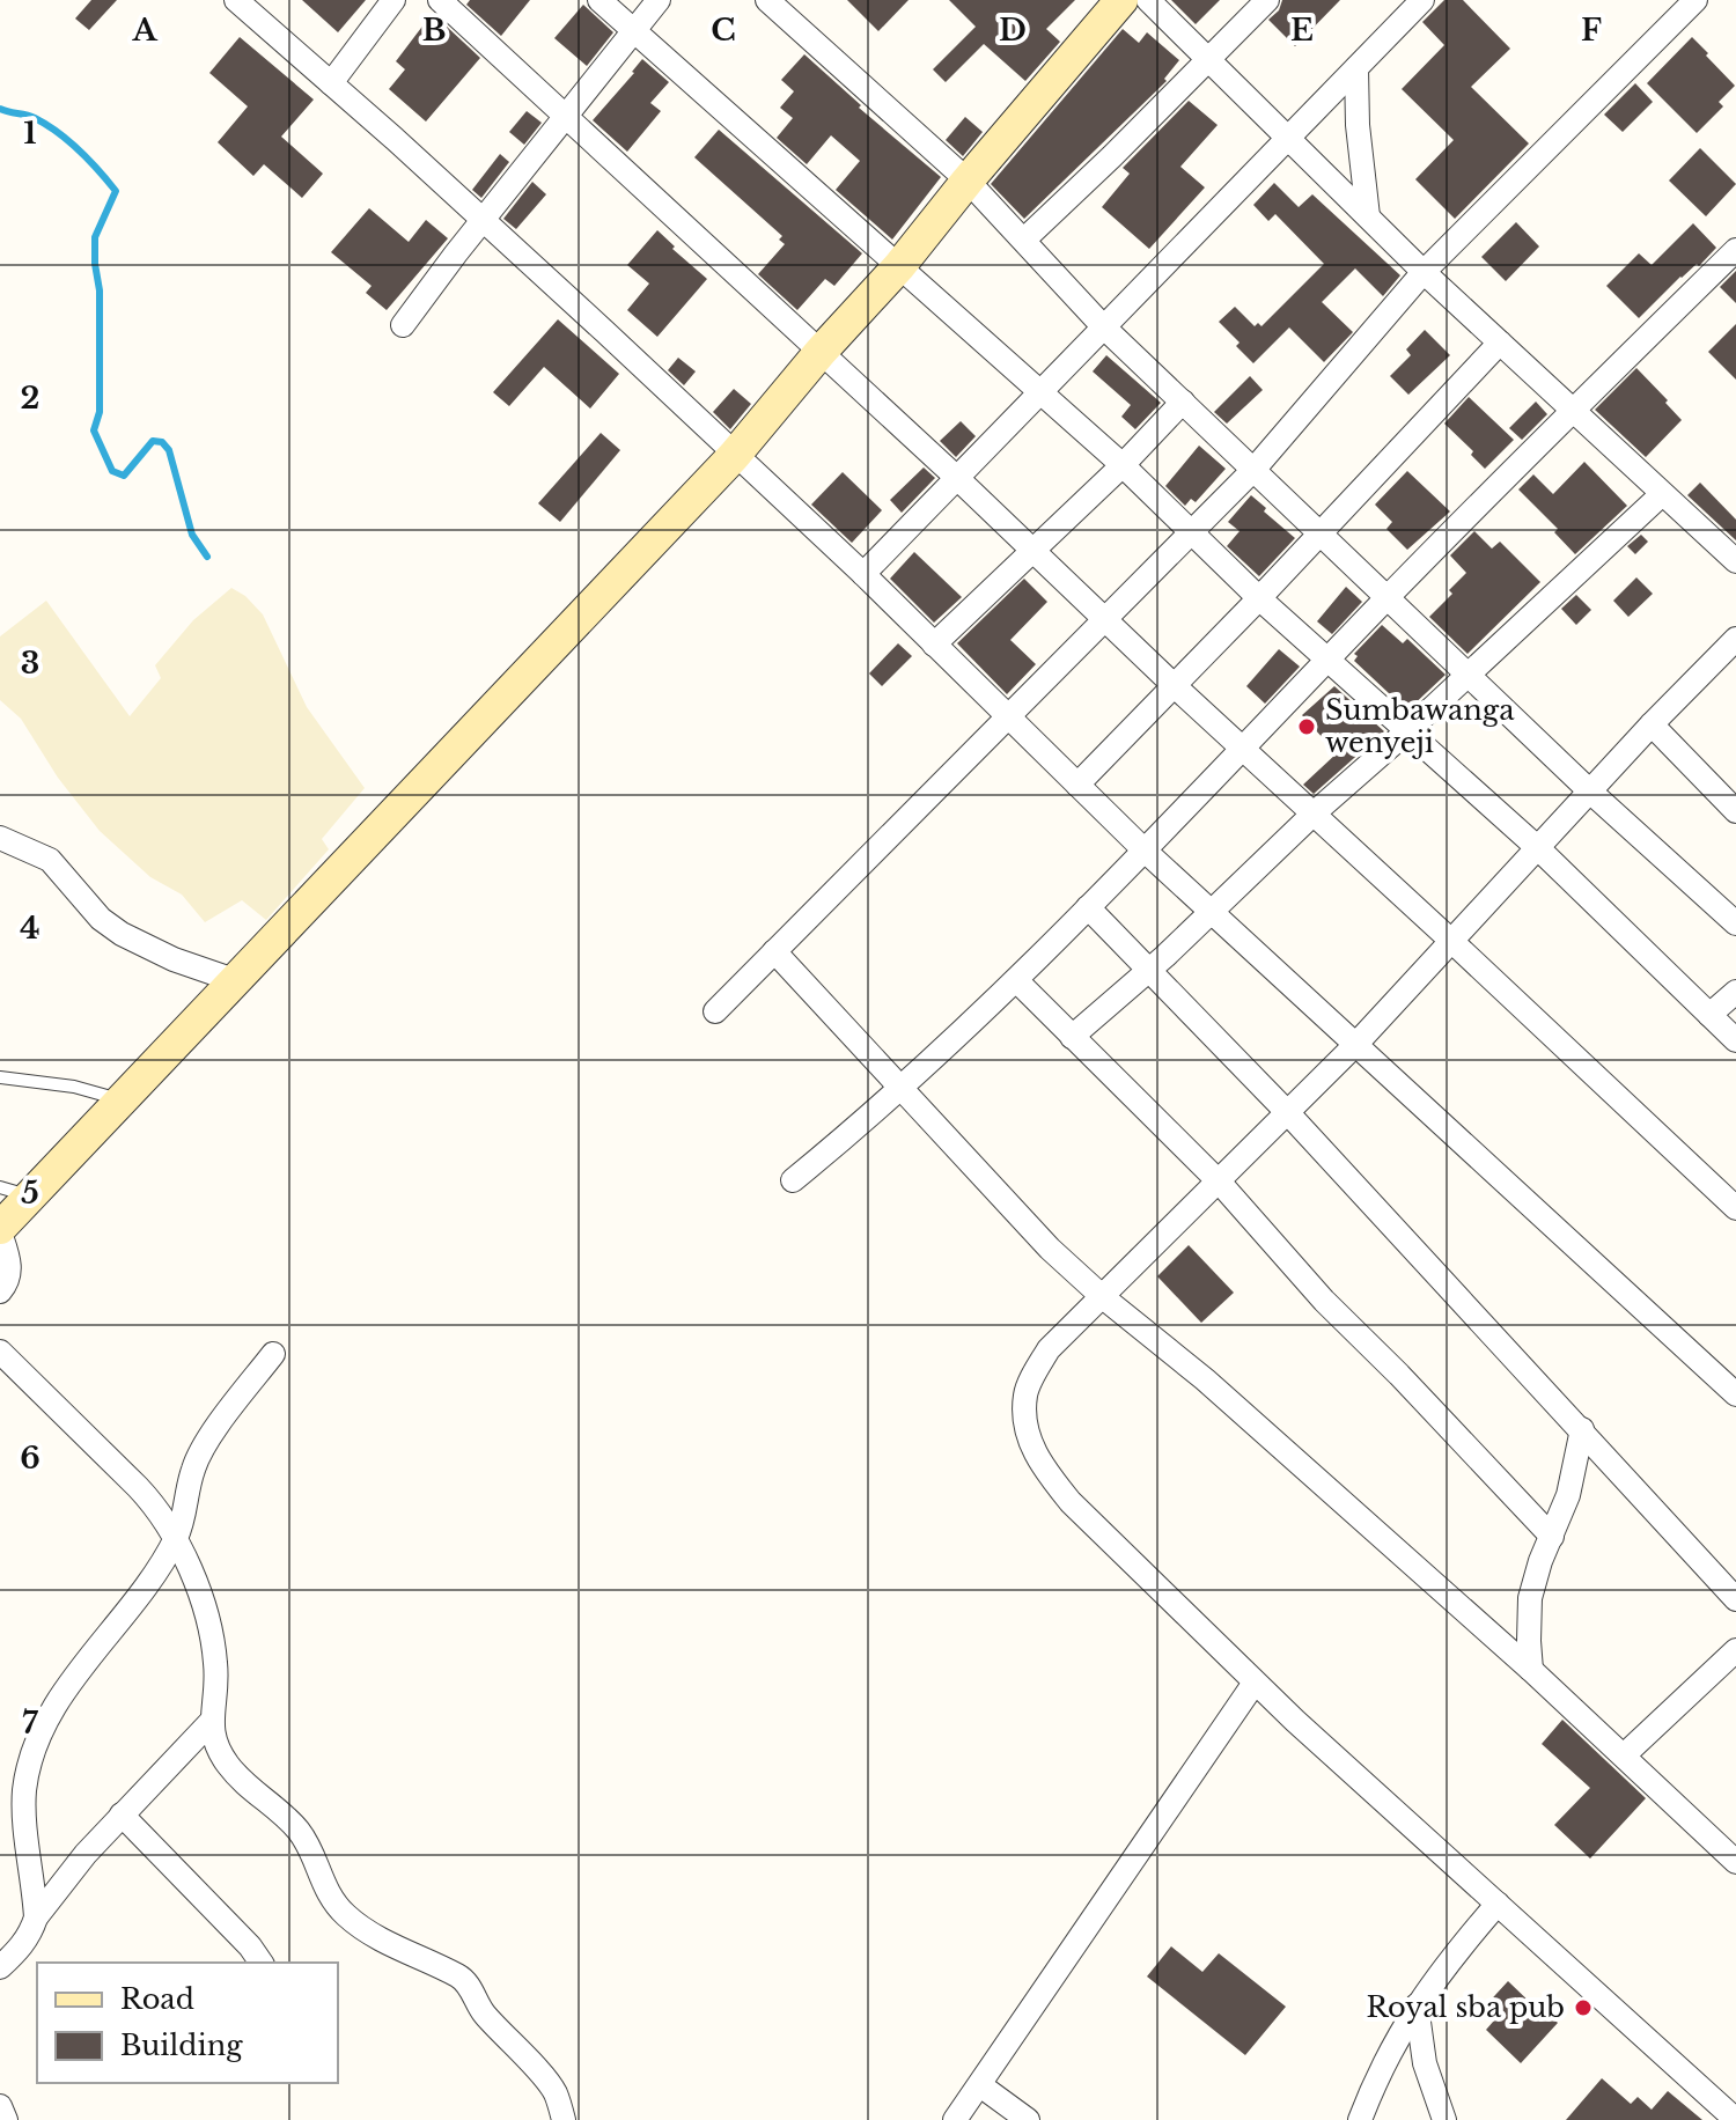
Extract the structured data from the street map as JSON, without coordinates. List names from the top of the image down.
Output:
{
  "places": ["Sumbawanga wenyeji", "Royal sba pub"],
  "legend": ["Road", "Building"],
  "grid": {
    "columns": [
      "A",
      "B",
      "C",
      "D",
      "E",
      "F"
    ],
    "rows": [
      "1",
      "2",
      "3",
      "4",
      "5",
      "6",
      "7"
    ]
  }
}
